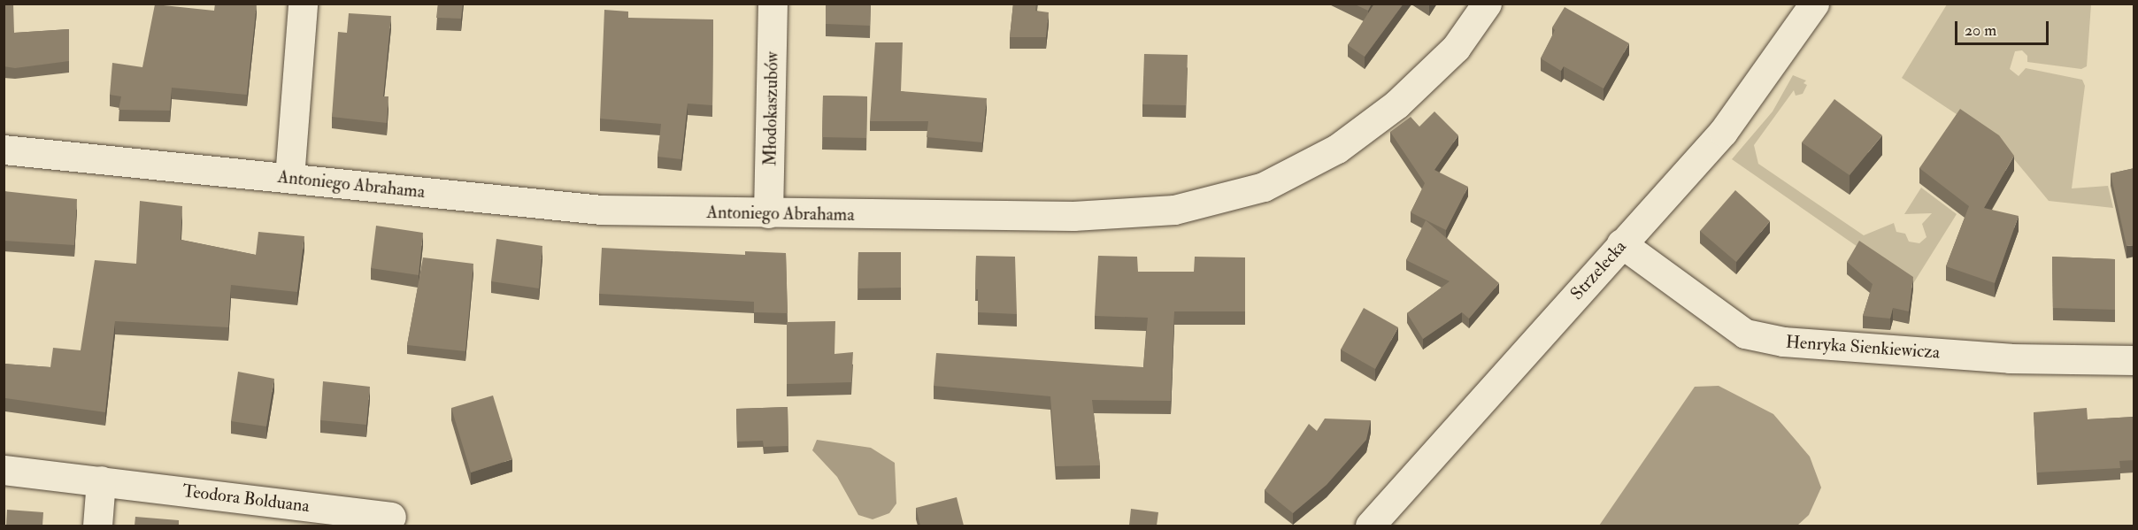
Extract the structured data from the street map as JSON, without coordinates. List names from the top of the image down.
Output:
{
  "streets": {
    "street": [
      "Młodokaszubów",
      "Antoniego Abrahama",
      "Strzelecka",
      "Henryka Sienkiewicza",
      "Teodora Bolduana"
    ]
  },
  "crossings": [
    ["Młodokaszubów", "Antoniego Abrahama"],
    ["Strzelecka", "Henryka Sienkiewicza"]
  ],
  "scale_bar": "20 m"
}
